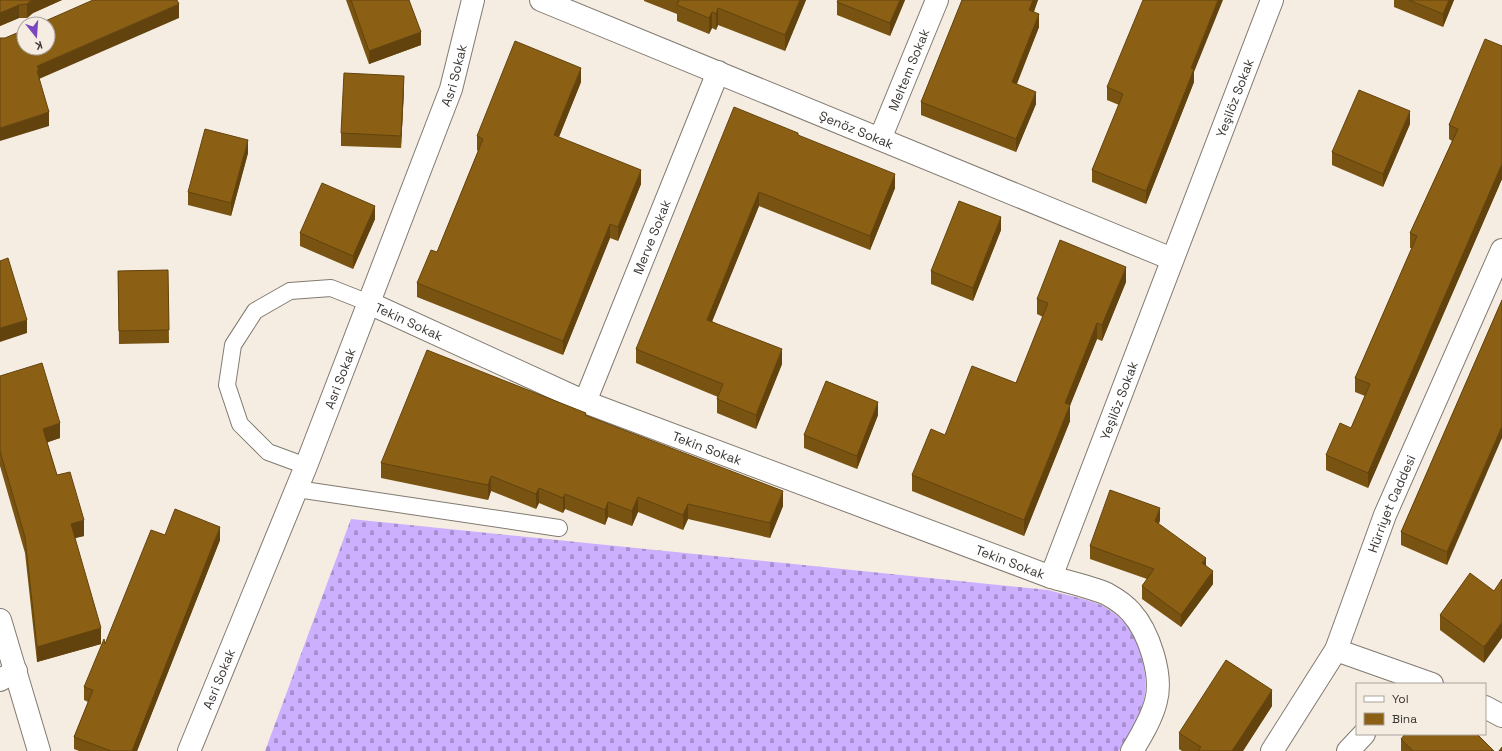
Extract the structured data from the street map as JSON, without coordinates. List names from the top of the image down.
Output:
{
  "streets": {
    "street": [
      "Meltem Sokak",
      "Asri Sokak",
      "Yeşilöz Sokak",
      "Şenöz Sokak",
      "Merve Sokak",
      "Tekin Sokak",
      "Hürriyet Caddesi"
    ]
  },
  "crossings": [
    ["Meltem Sokak", "Şenöz Sokak"],
    ["Asri Sokak", "Tekin Sokak"],
    ["Yeşilöz Sokak", "Şenöz Sokak"],
    ["Yeşilöz Sokak", "Tekin Sokak"],
    ["Şenöz Sokak", "Merve Sokak"],
    ["Merve Sokak", "Tekin Sokak"]
  ],
  "legend": ["Yol", "Bina"],
  "north": "bottom"
}
